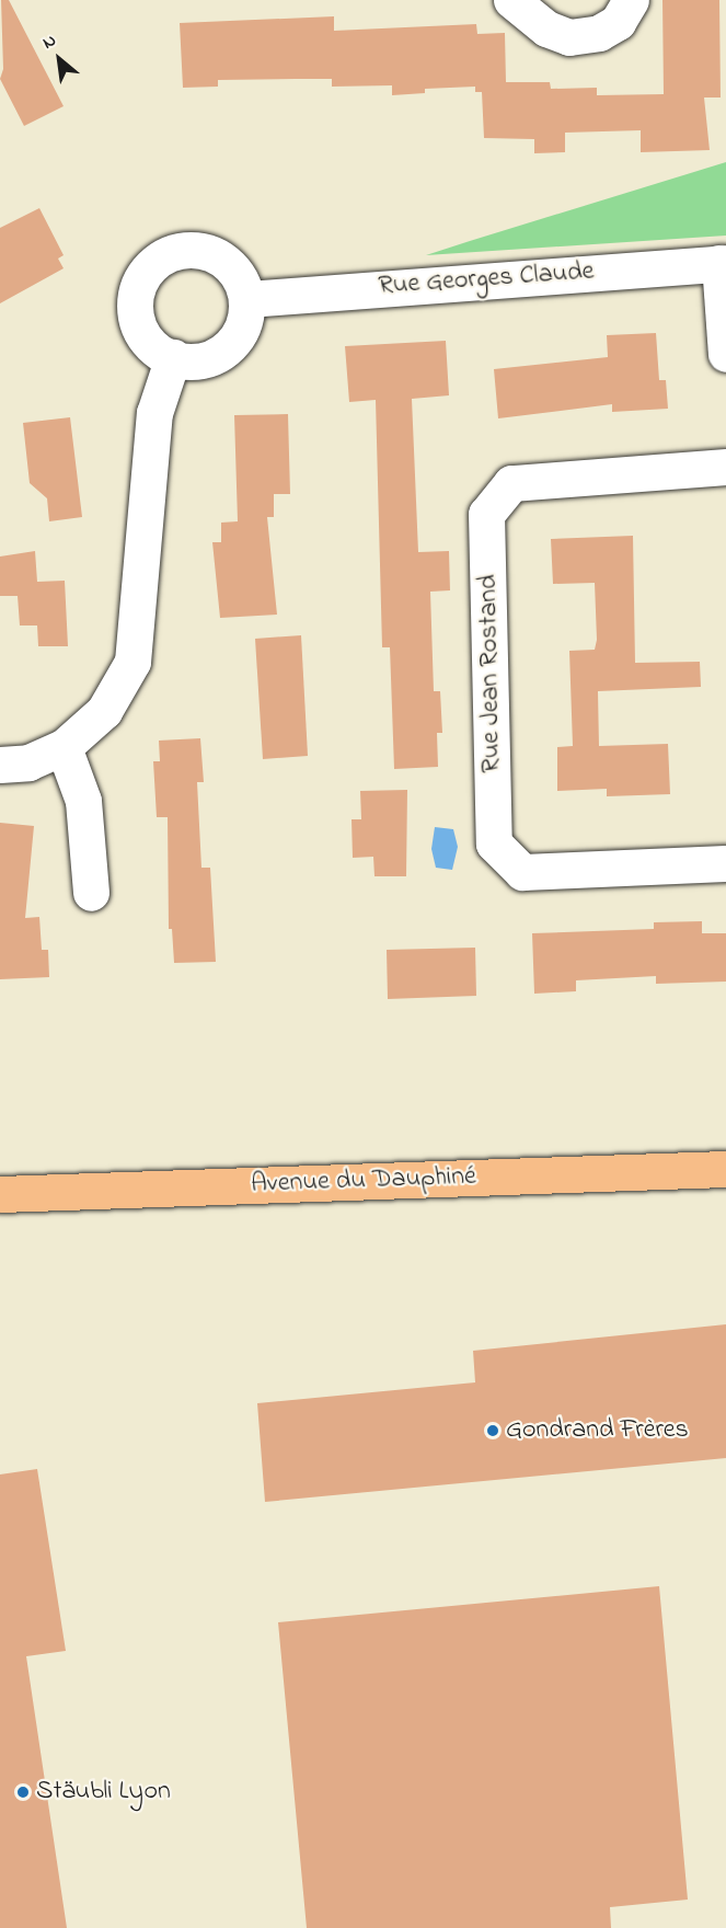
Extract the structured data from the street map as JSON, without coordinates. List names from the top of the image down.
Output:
{
  "streets": {
    "main road": ["Avenue du Dauphiné"],
    "street": ["Rue Georges Claude", "Rue Jean Rostand"]
  },
  "places": ["Gondrand Frères", "Stäubli Lyon"],
  "north": "top left"
}
